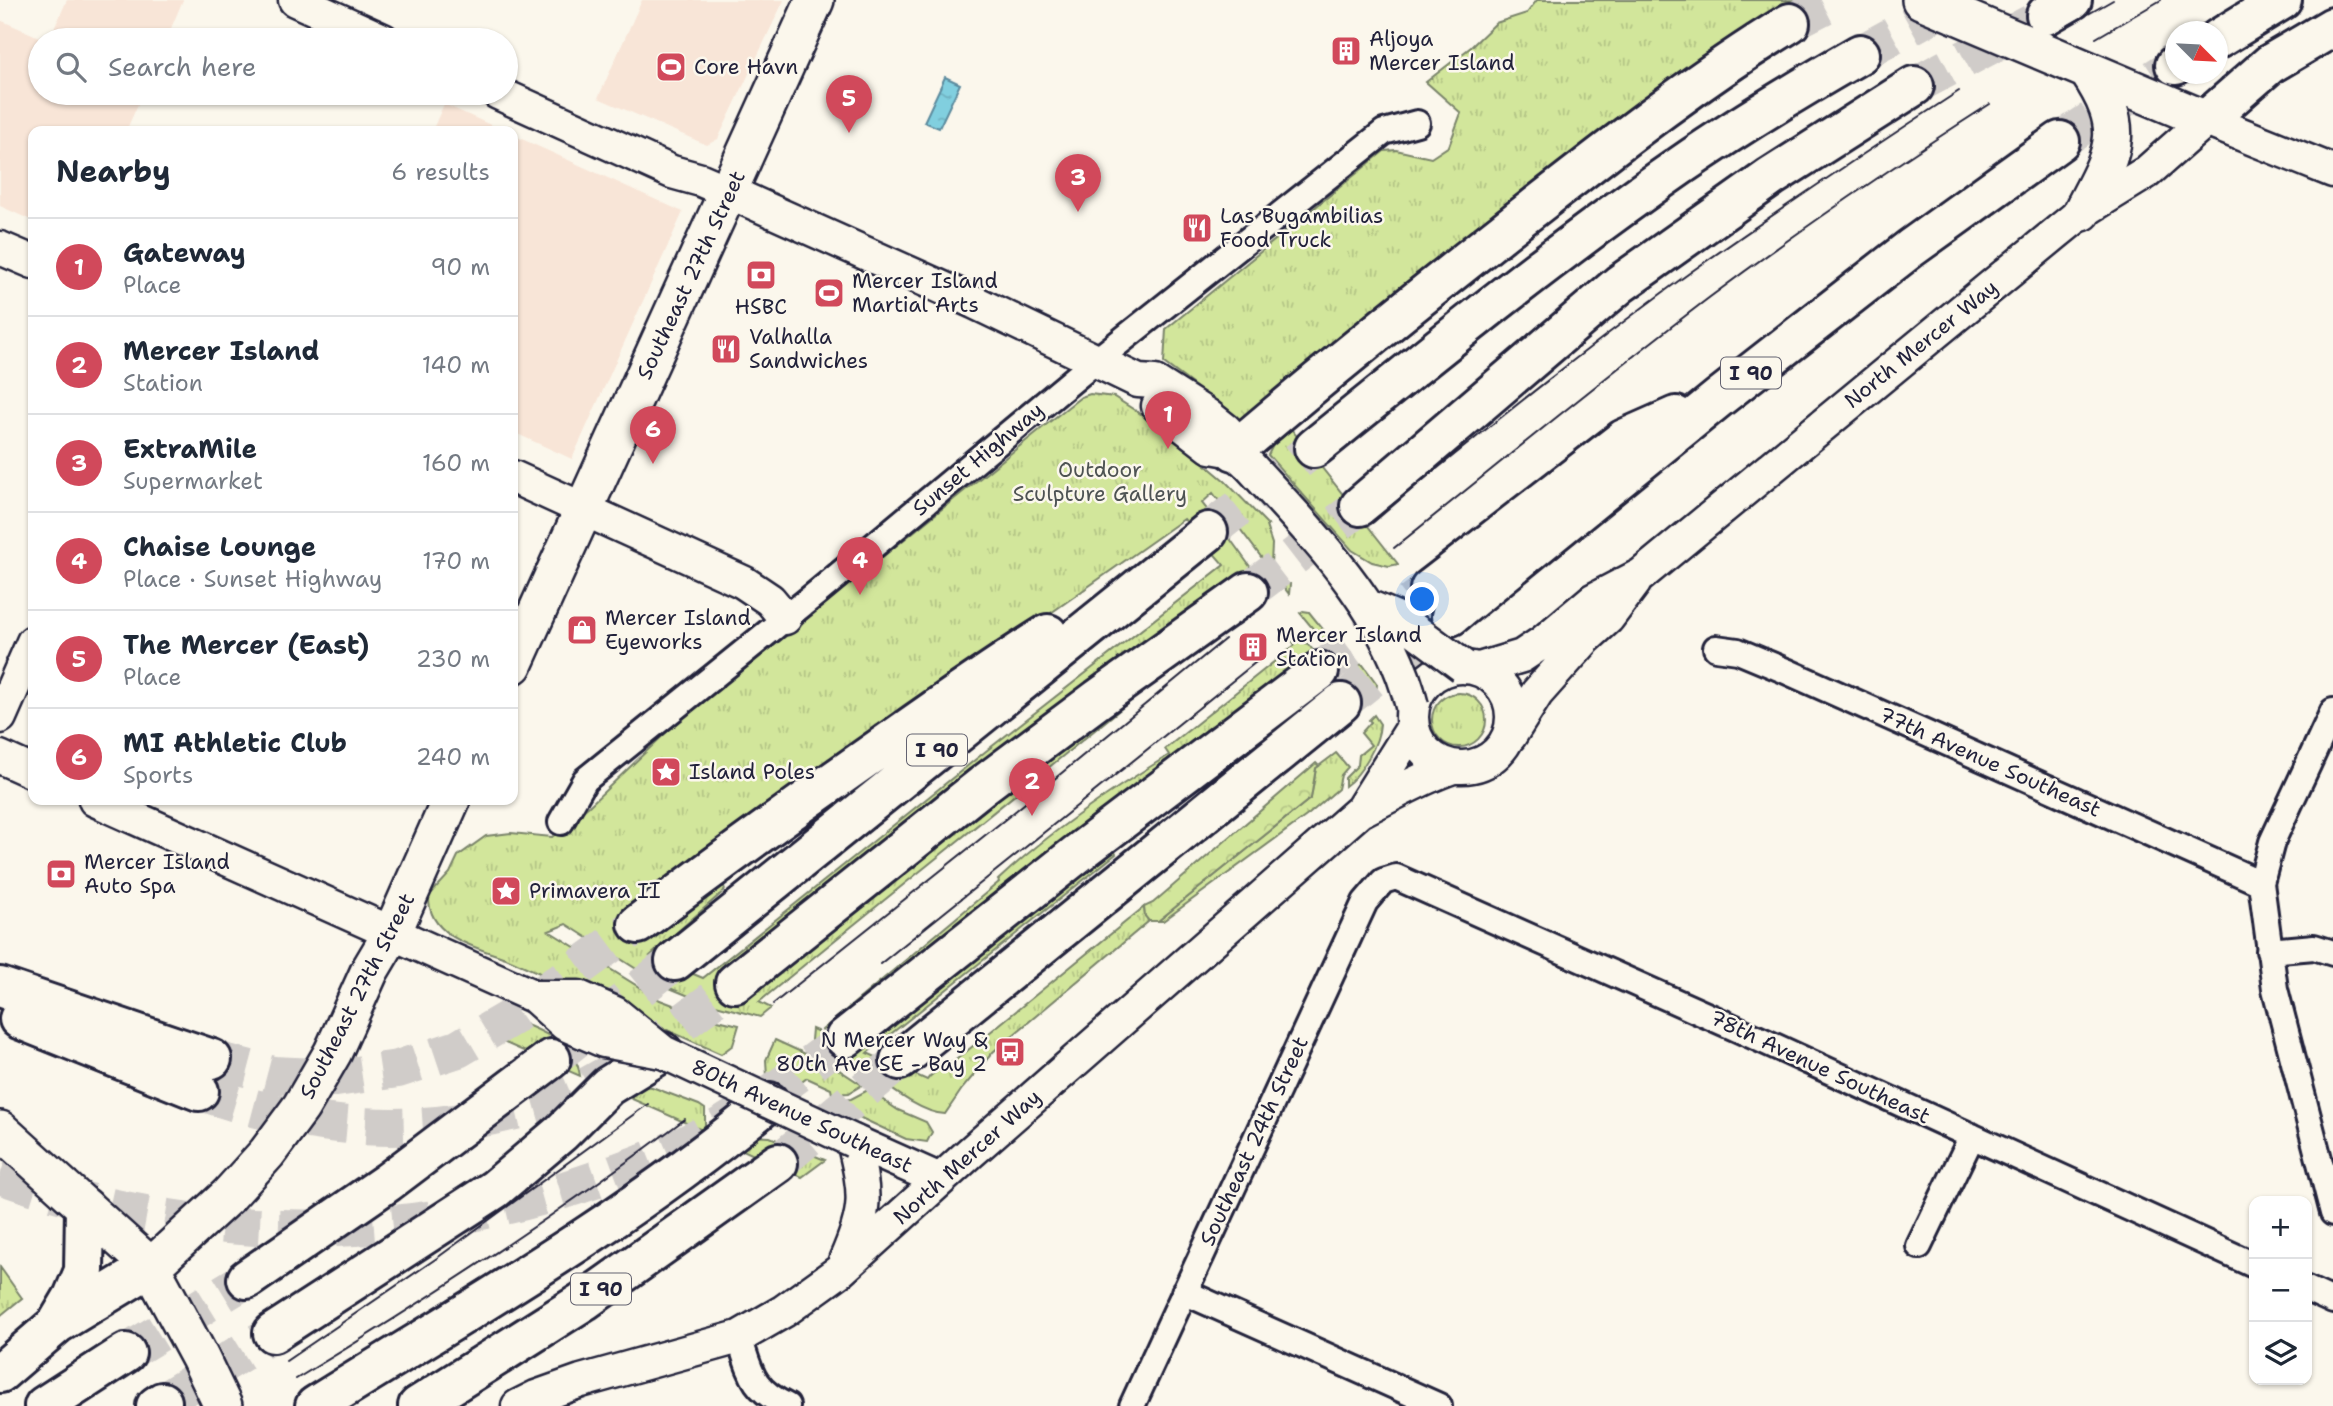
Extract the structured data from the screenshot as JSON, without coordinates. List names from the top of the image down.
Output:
{
  "streets": {
    "highway": ["I 90"],
    "main road": ["Southeast 27th Street"],
    "street": [
      "North Mercer Way",
      "Sunset Highway",
      "77th Avenue Southeast",
      "78th Avenue Southeast",
      "80th Avenue Southeast",
      "Southeast 24th Street"
    ]
  },
  "crossings": [
    ["Southeast 27th Street", "80th Avenue Southeast"],
    ["North Mercer Way", "80th Avenue Southeast"],
    ["78th Avenue Southeast", "Southeast 24th Street"]
  ],
  "parks": ["Outdoor Sculpture Gallery"],
  "places": {
    "building": ["Aljoya Mercer Island", "Mercer Island Station"],
    "sports": ["Core Havn", "Mercer Island Martial Arts"],
    "restaurant": ["Las Bugambilias Food Truck", "Valhalla Sandwiches"],
    "bank": ["HSBC", "Mercer Island Auto Spa"],
    "shop": ["Mercer Island Eyeworks"],
    "place": ["Island Poles", "Primavera II"],
    "bus stop": ["N Mercer Way & 80th Ave SE - Bay 2"]
  },
  "north": "bottom right",
  "page": {
    "search": "Search here",
    "pins": [
      "5",
      "3",
      "1",
      "6",
      "4",
      "2"
    ],
    "heading": ["Nearby", "6 results"],
    "list": [
      {
        "mark": "1",
        "name": "Gateway",
        "note": "Place",
        "value": "90 m"
      },
      {
        "mark": "2",
        "name": "Mercer Island",
        "note": "Station",
        "value": "140 m"
      },
      {
        "mark": "3",
        "name": "ExtraMile",
        "note": "Supermarket",
        "value": "160 m"
      },
      {
        "mark": "4",
        "name": "Chaise Lounge",
        "note": "Place · Sunset Highway",
        "value": "170 m"
      },
      {
        "mark": "5",
        "name": "The Mercer (East)",
        "note": "Place",
        "value": "230 m"
      },
      {
        "mark": "6",
        "name": "MI Athletic Club",
        "note": "Sports",
        "value": "240 m"
      }
    ],
    "map_buttons": ["+", "−"]
  }
}
